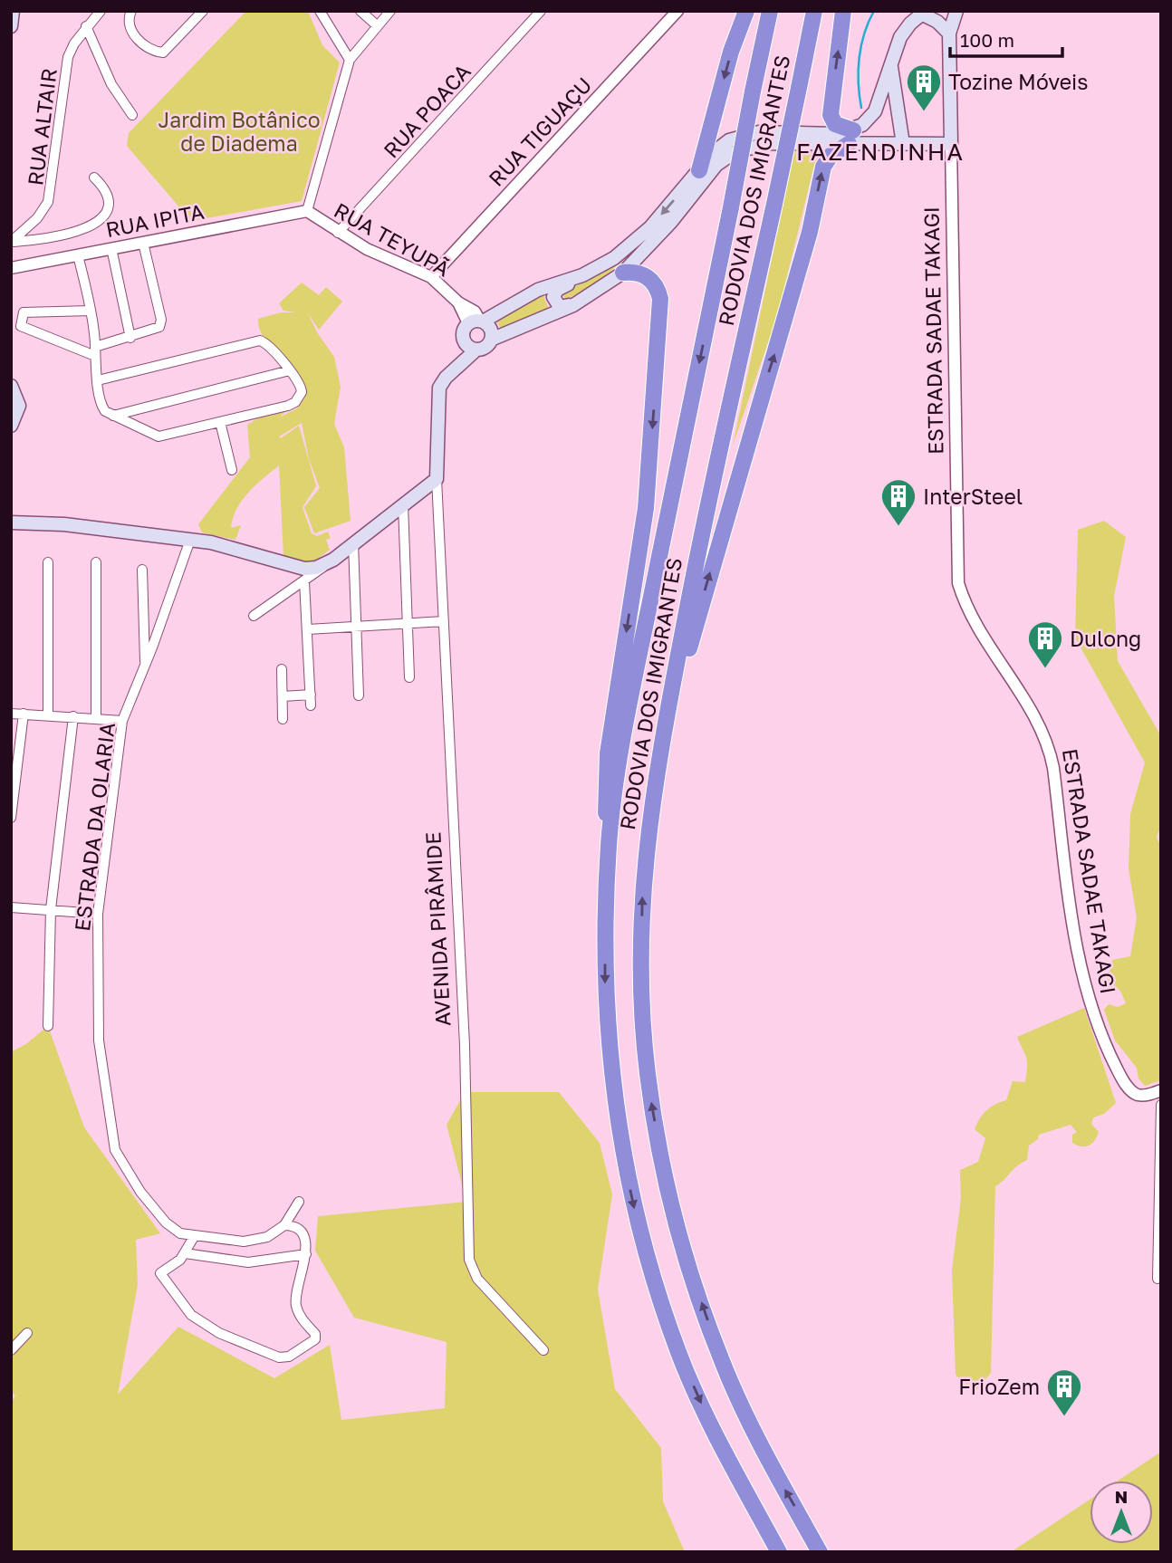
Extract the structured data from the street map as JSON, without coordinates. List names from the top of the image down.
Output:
{
  "streets": {
    "highway": ["RODOVIA DOS IMIGRANTES"],
    "main road": ["ESTRADA SADAE TAKAGI"],
    "street": [
      "RUA POACA",
      "RUA ALTAIR",
      "RUA TIGUAÇU",
      "RUA IPITA",
      "RUA TEYUPÃ",
      "ESTRADA DA OLARIA",
      "AVENIDA PIRÂMIDE"
    ]
  },
  "crossings": [
    ["RUA POACA", "RUA TEYUPÃ"],
    ["RUA TIGUAÇU", "RUA TEYUPÃ"],
    ["RUA IPITA", "RUA TEYUPÃ"]
  ],
  "districts": ["FAZENDINHA"],
  "parks": ["Jardim Botânico de Diadema"],
  "places": {
    "building": [
      "Tozine Móveis",
      "InterSteel",
      "Dulong",
      "FrioZem"
    ]
  },
  "scale_bar": "100 m",
  "north": "top"
}
